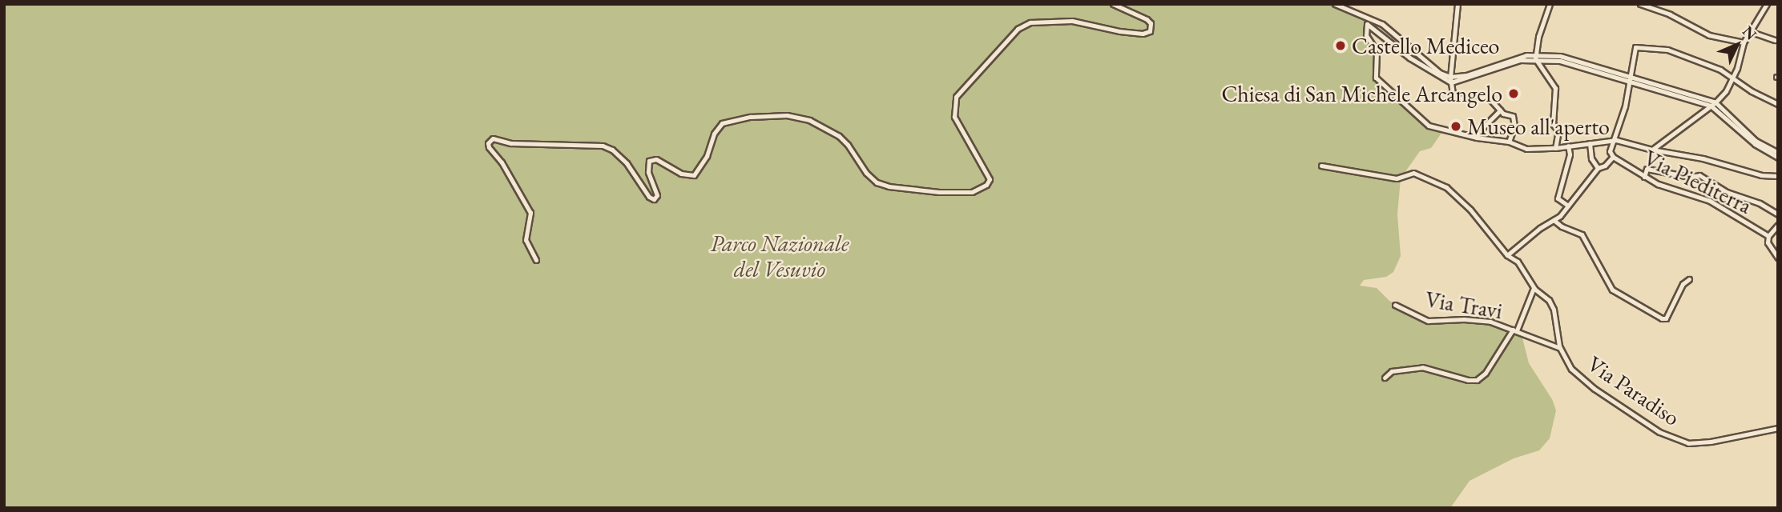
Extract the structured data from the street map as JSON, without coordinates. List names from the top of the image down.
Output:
{
  "streets": {
    "street": ["Via Piediterra", "Via Travi", "Via Paradiso"]
  },
  "crossings": [
    ["Via Travi", "Via Paradiso"]
  ],
  "parks": ["Parco Nazionale del Vesuvio"],
  "places": ["Castello Mediceo", "Chiesa di San Michele Arcangelo", "Museo all'aperto"],
  "north": "top right"
}
